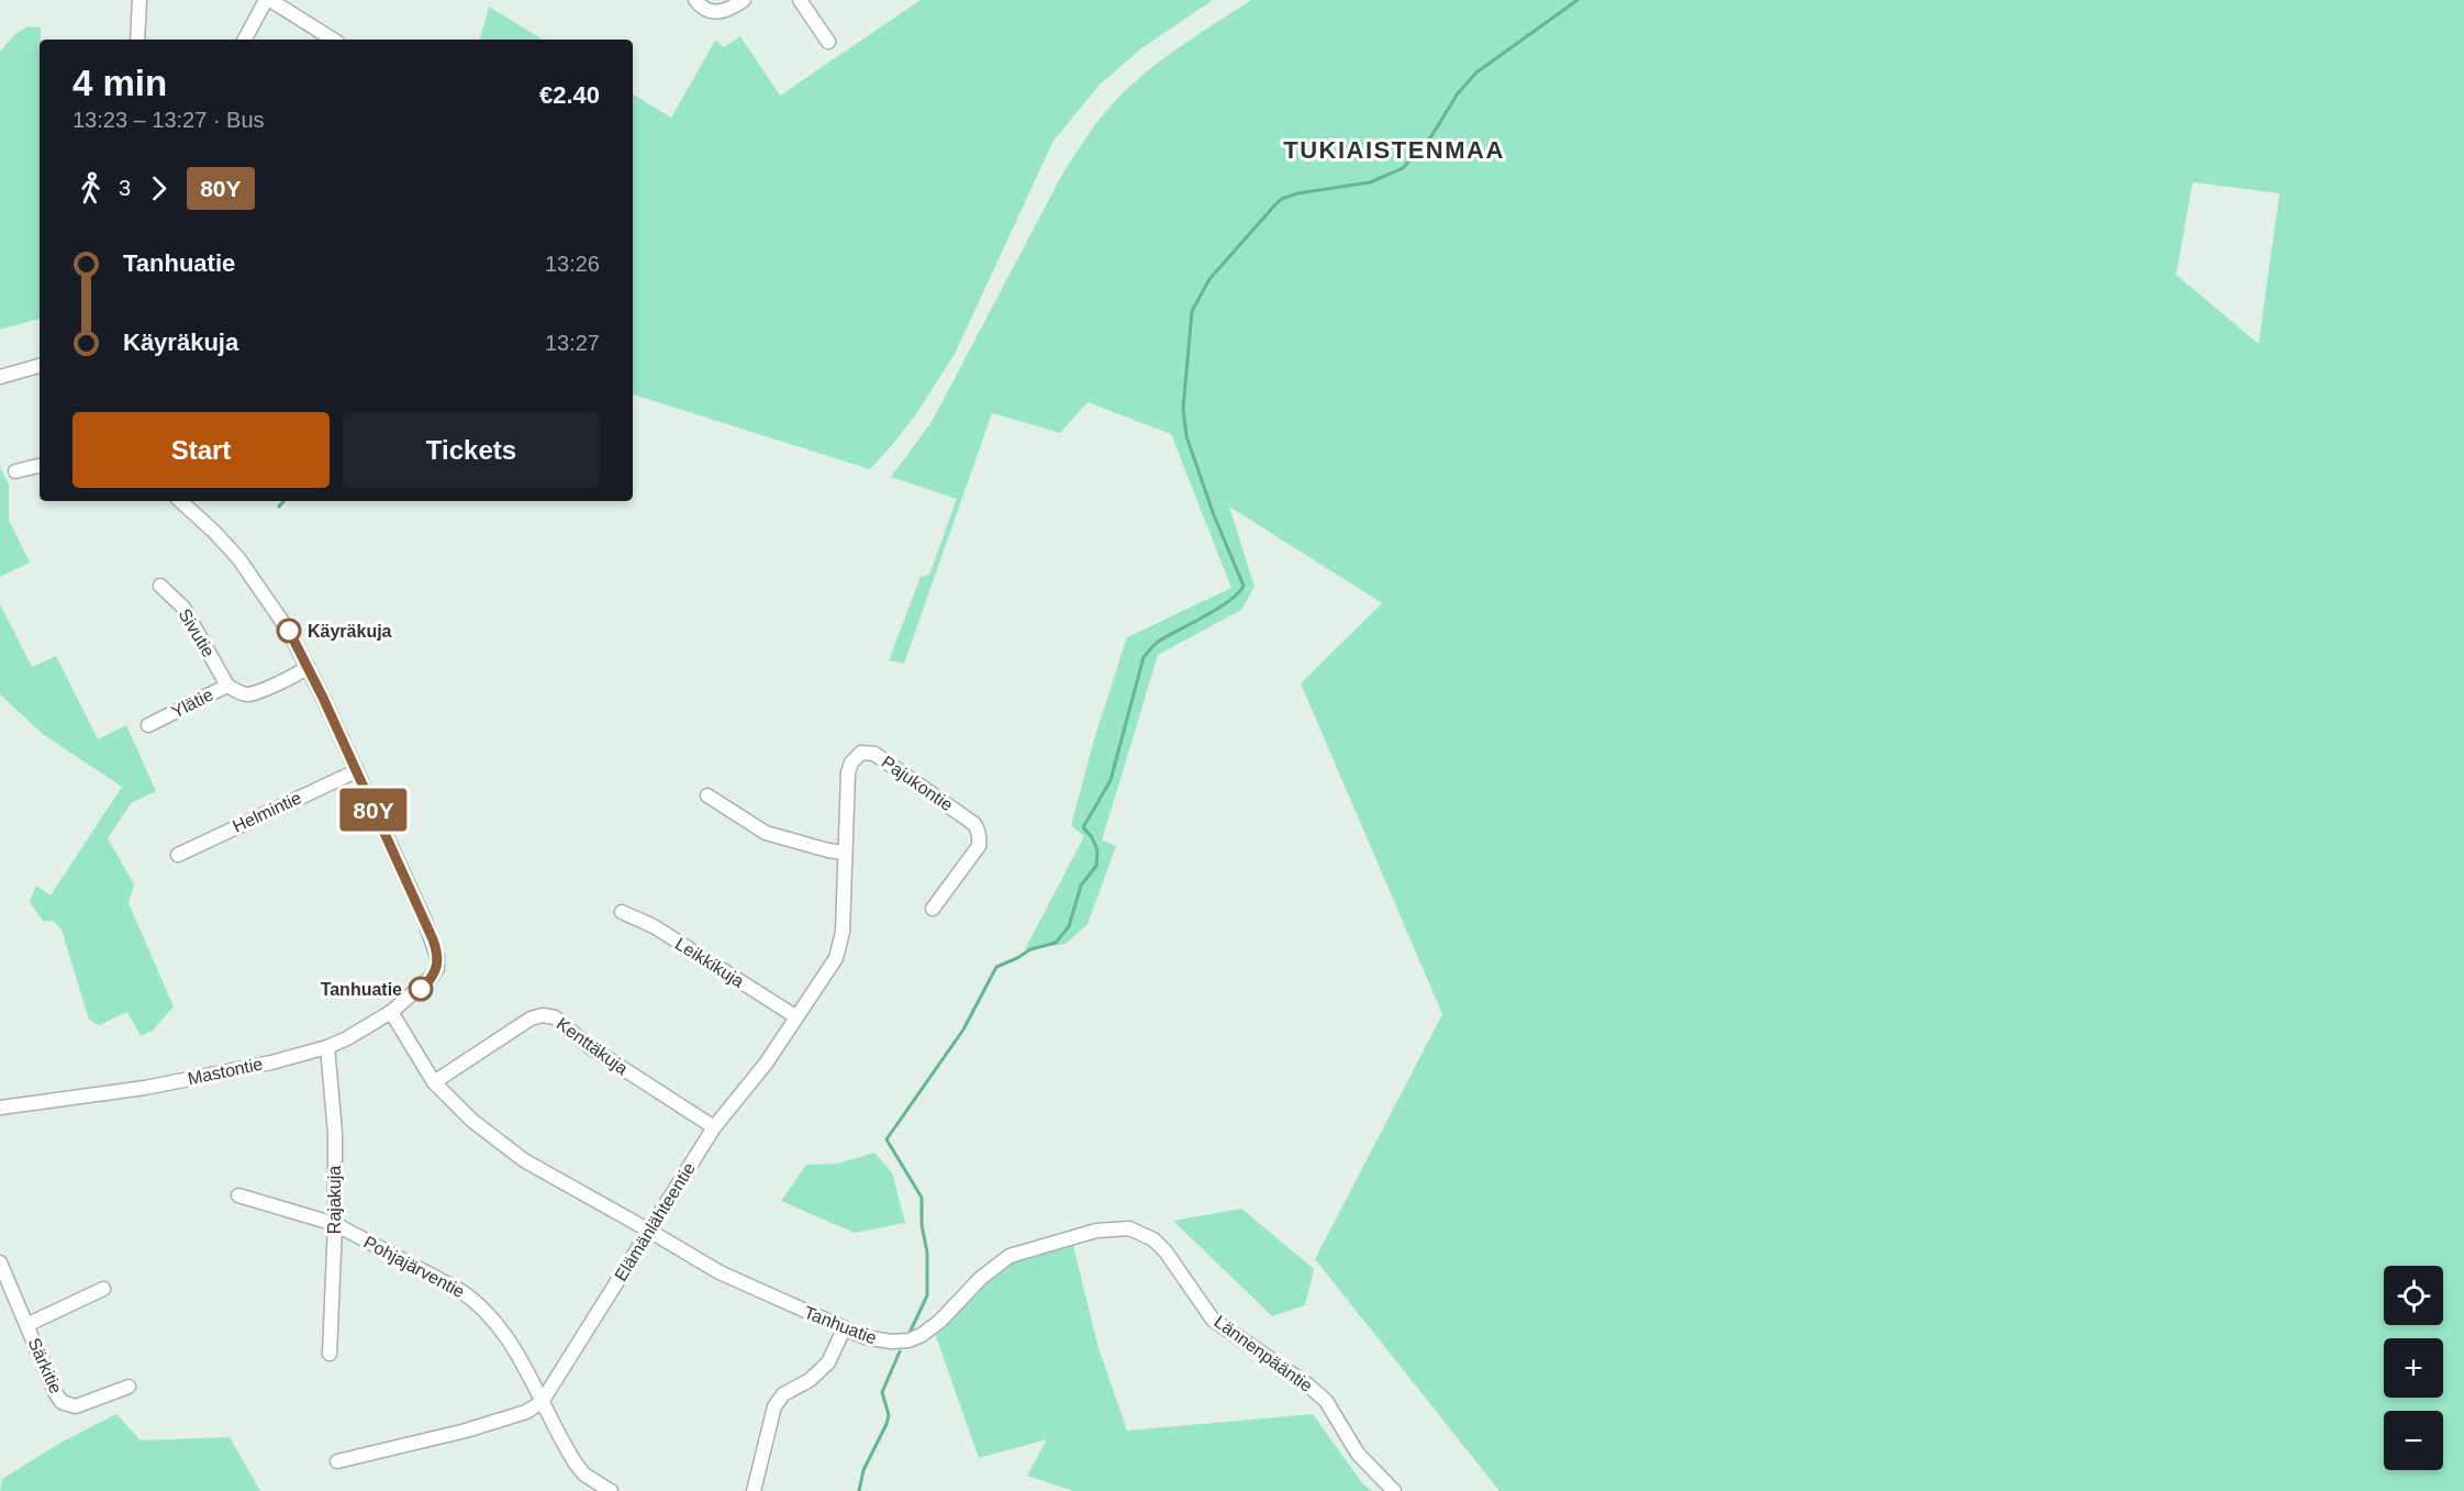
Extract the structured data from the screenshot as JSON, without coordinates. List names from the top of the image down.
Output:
{
  "streets": {
    "street": [
      "Sivutie",
      "Ylätie",
      "Pajukontie",
      "Helmintie",
      "Leikkikuja",
      "Kenttäkuja",
      "Mastontie",
      "Rajakuja",
      "Elämänlähteentie",
      "Pohjajärventie",
      "Tanhuatie",
      "Lännenpääntie",
      "Särkitie"
    ]
  },
  "crossings": [
    ["Sivutie", "Ylätie"],
    ["Pajukontie", "Elämänlähteentie"],
    ["Helmintie", "Mastontie"],
    ["Leikkikuja", "Elämänlähteentie"],
    ["Kenttäkuja", "Elämänlähteentie"],
    ["Kenttäkuja", "Tanhuatie"],
    ["Mastontie", "Rajakuja"],
    ["Mastontie", "Tanhuatie"],
    ["Rajakuja", "Pohjajärventie"],
    ["Elämänlähteentie", "Pohjajärventie"],
    ["Elämänlähteentie", "Tanhuatie"],
    ["Tanhuatie", "Lännenpääntie"]
  ],
  "districts": ["TUKIAISTENMAA"],
  "places": ["Käyräkuja", "Tanhuatie"],
  "lines": ["bus line 80Y"],
  "page": {
    "on_map": "80Y",
    "heading": ["4 min", "13:23 – 13:27 · Bus", "€2.40"],
    "legs": ["3", "80Y"],
    "list": [
      {
        "name": "Tanhuatie",
        "value": "13:26"
      },
      {
        "name": "Käyräkuja",
        "value": "13:27"
      }
    ],
    "buttons": ["Start", "Tickets"],
    "map_buttons": ["+", "−"]
  }
}
